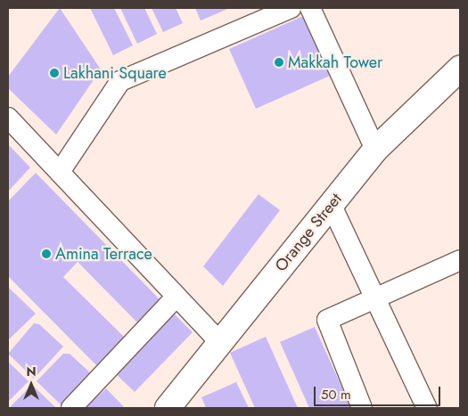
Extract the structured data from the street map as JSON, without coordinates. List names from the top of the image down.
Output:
{
  "streets": {
    "street": ["Orange Street"]
  },
  "places": ["Makkah Tower", "Lakhani Square", "Amina Terrace"],
  "scale_bar": "50 m",
  "north": "top"
}
